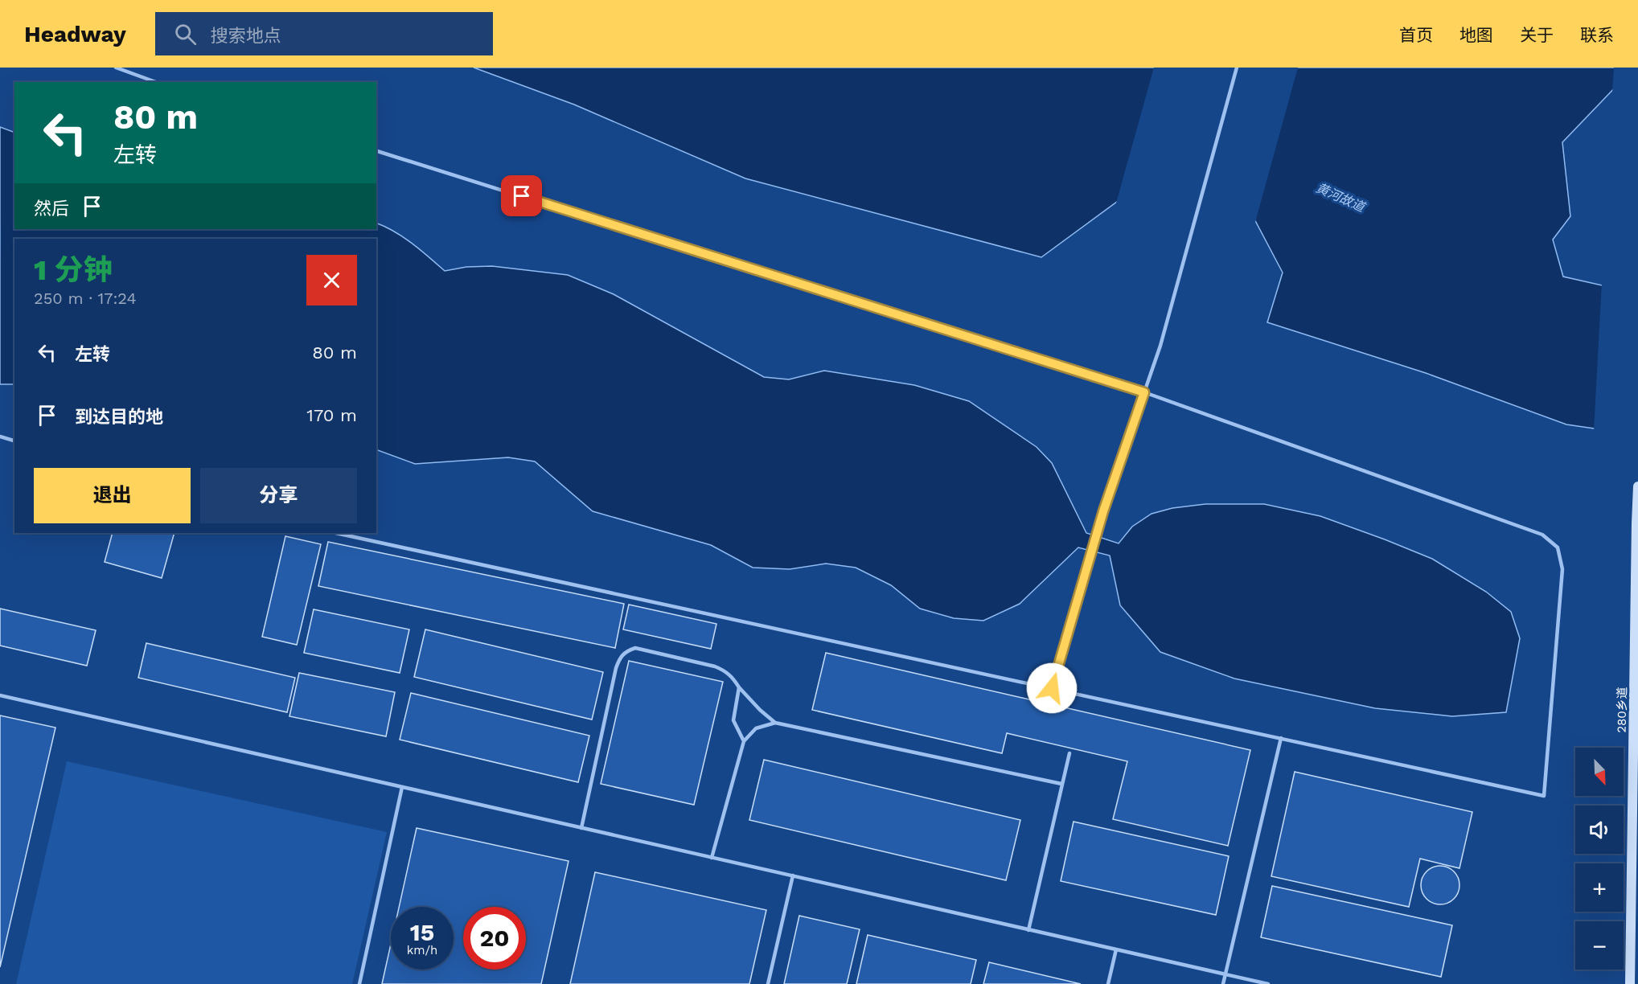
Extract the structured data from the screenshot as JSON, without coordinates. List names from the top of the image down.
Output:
{
  "streets": {
    "main road": ["280乡道"]
  },
  "water": ["黄河故道"],
  "north": "bottom right",
  "page": {
    "header": "Headway",
    "search": "搜索地点",
    "nav": [
      "首页",
      "地图",
      "关于",
      "联系"
    ],
    "turn": ["80 m", "左转"],
    "then": "然后",
    "heading": ["1 分钟", "250 m · 17:24"],
    "list": [
      {
        "name": "左转",
        "value": "80 m"
      },
      {
        "name": "到达目的地",
        "value": "170 m"
      }
    ],
    "buttons": ["退出", "分享"],
    "map_buttons": ["+", "−"],
    "speed": "15 km/h",
    "limit": "20"
  }
}
